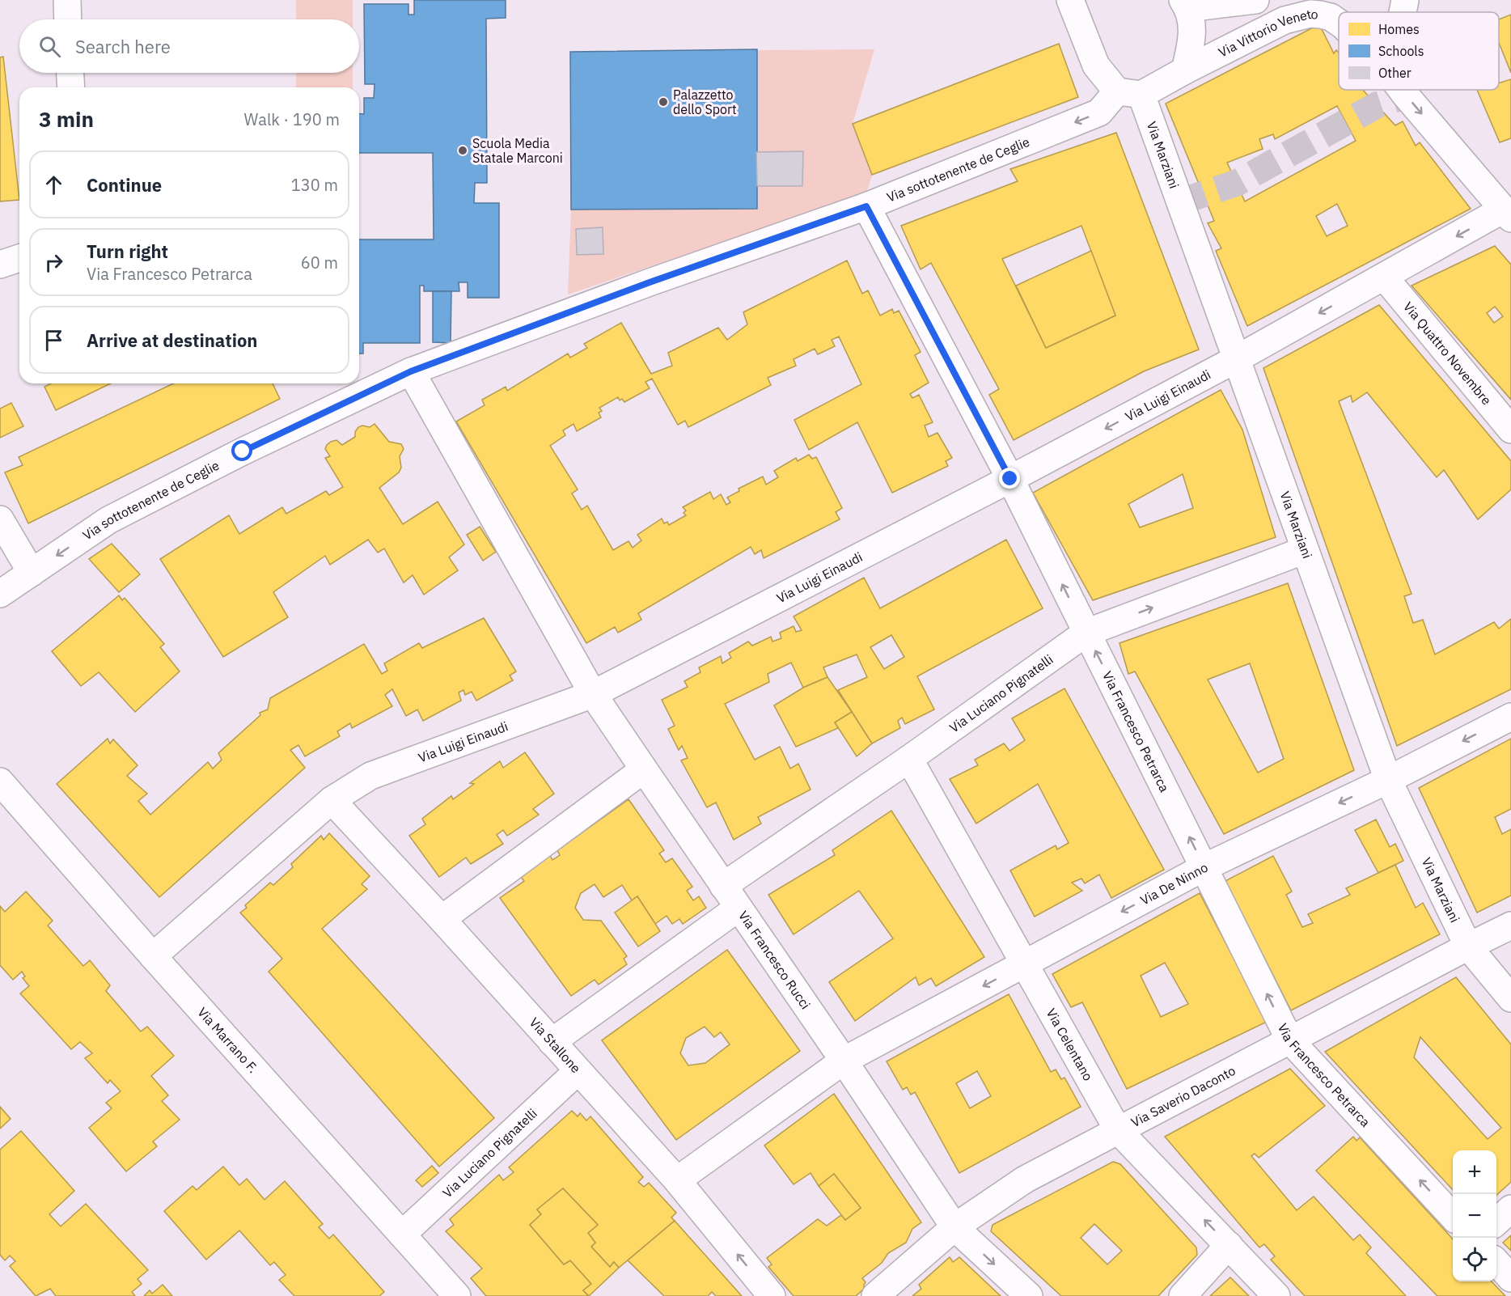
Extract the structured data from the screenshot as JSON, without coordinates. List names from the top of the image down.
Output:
{
  "streets": {
    "street": [
      "Via Vittorio Veneto",
      "Via Marziani",
      "Via sottotenente de Ceglie",
      "Via Quattro Novembre",
      "Via Luigi Einaudi",
      "Via Luciano Pignatelli",
      "Via Francesco Petrarca",
      "Via De Ninno",
      "Via Francesco Rucci",
      "Via Marrano F.",
      "Via Stallone",
      "Via Celentano",
      "Via Saverio Daconto"
    ]
  },
  "crossings": [
    ["Via Vittorio Veneto", "Via Marziani"],
    ["Via Vittorio Veneto", "Via sottotenente de Ceglie"],
    ["Via Vittorio Veneto", "Via Luigi Einaudi"],
    ["Via Marziani", "Via sottotenente de Ceglie"],
    ["Via Marziani", "Via Luigi Einaudi"],
    ["Via Marziani", "Via Luciano Pignatelli"],
    ["Via Marziani", "Via De Ninno"],
    ["Via Marziani", "Via Saverio Daconto"],
    ["Via sottotenente de Ceglie", "Via Francesco Petrarca"],
    ["Via sottotenente de Ceglie", "Via Francesco Rucci"],
    ["Via Quattro Novembre", "Via Luigi Einaudi"],
    ["Via Luigi Einaudi", "Via Francesco Petrarca"],
    ["Via Luigi Einaudi", "Via Francesco Rucci"],
    ["Via Luigi Einaudi", "Via Marrano F."],
    ["Via Luigi Einaudi", "Via Stallone"],
    ["Via Luciano Pignatelli", "Via Francesco Petrarca"],
    ["Via Luciano Pignatelli", "Via Francesco Rucci"],
    ["Via Luciano Pignatelli", "Via Marrano F."],
    ["Via Luciano Pignatelli", "Via Stallone"],
    ["Via Luciano Pignatelli", "Via Celentano"],
    ["Via Francesco Petrarca", "Via De Ninno"],
    ["Via Francesco Petrarca", "Via Saverio Daconto"],
    ["Via De Ninno", "Via Francesco Rucci"],
    ["Via De Ninno", "Via Stallone"],
    ["Via De Ninno", "Via Celentano"],
    ["Via Francesco Rucci", "Via Saverio Daconto"],
    ["Via Celentano", "Via Saverio Daconto"]
  ],
  "one_way": [
    "Via Vittorio Veneto",
    "Via sottotenente de Ceglie",
    "Via Luigi Einaudi",
    "Via Francesco Petrarca",
    "Via De Ninno"
  ],
  "places": ["Palazzetto dello Sport", "Scuola Media Statale Marconi"],
  "legend": ["Homes", "Schools", "Other"],
  "page": {
    "search": "Search here",
    "heading": ["3 min", "Walk · 190 m"],
    "list": [
      ["Continue", "130 m"],
      ["Turn right", "Via Francesco Petrarca", "60 m"],
      "Arrive at destination"
    ],
    "map_buttons": ["+", "−"]
  }
}
